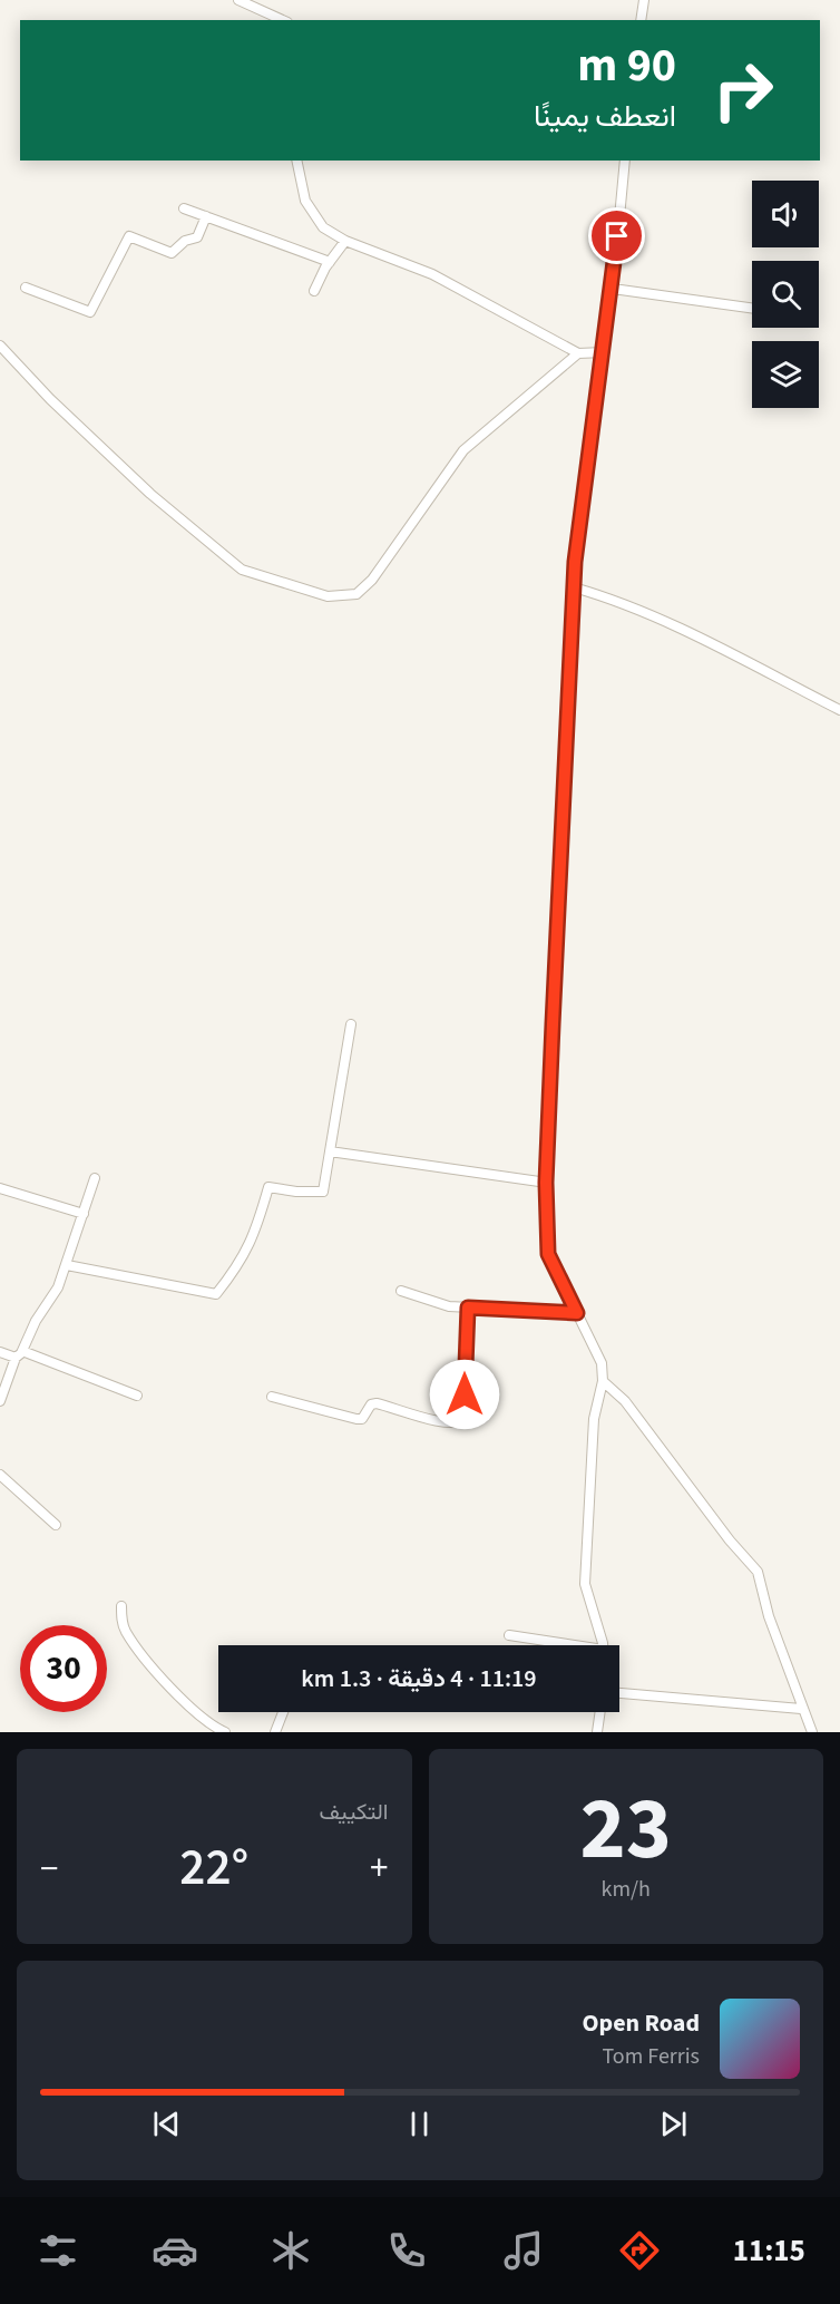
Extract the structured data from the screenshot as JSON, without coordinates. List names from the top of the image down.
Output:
{
  "page": {
    "turn": ["90 m", "انعطف يمينًا"],
    "limit": "30",
    "trip": "11:19 · 4 دقيقة · 1.3 km",
    "tile": [
      ["23", "km/h"],
      "التكييف"
    ],
    "heat": ["−", "22°", "+"],
    "song": ["Open Road", "Tom Ferris"],
    "tabs": "11:15"
  }
}
